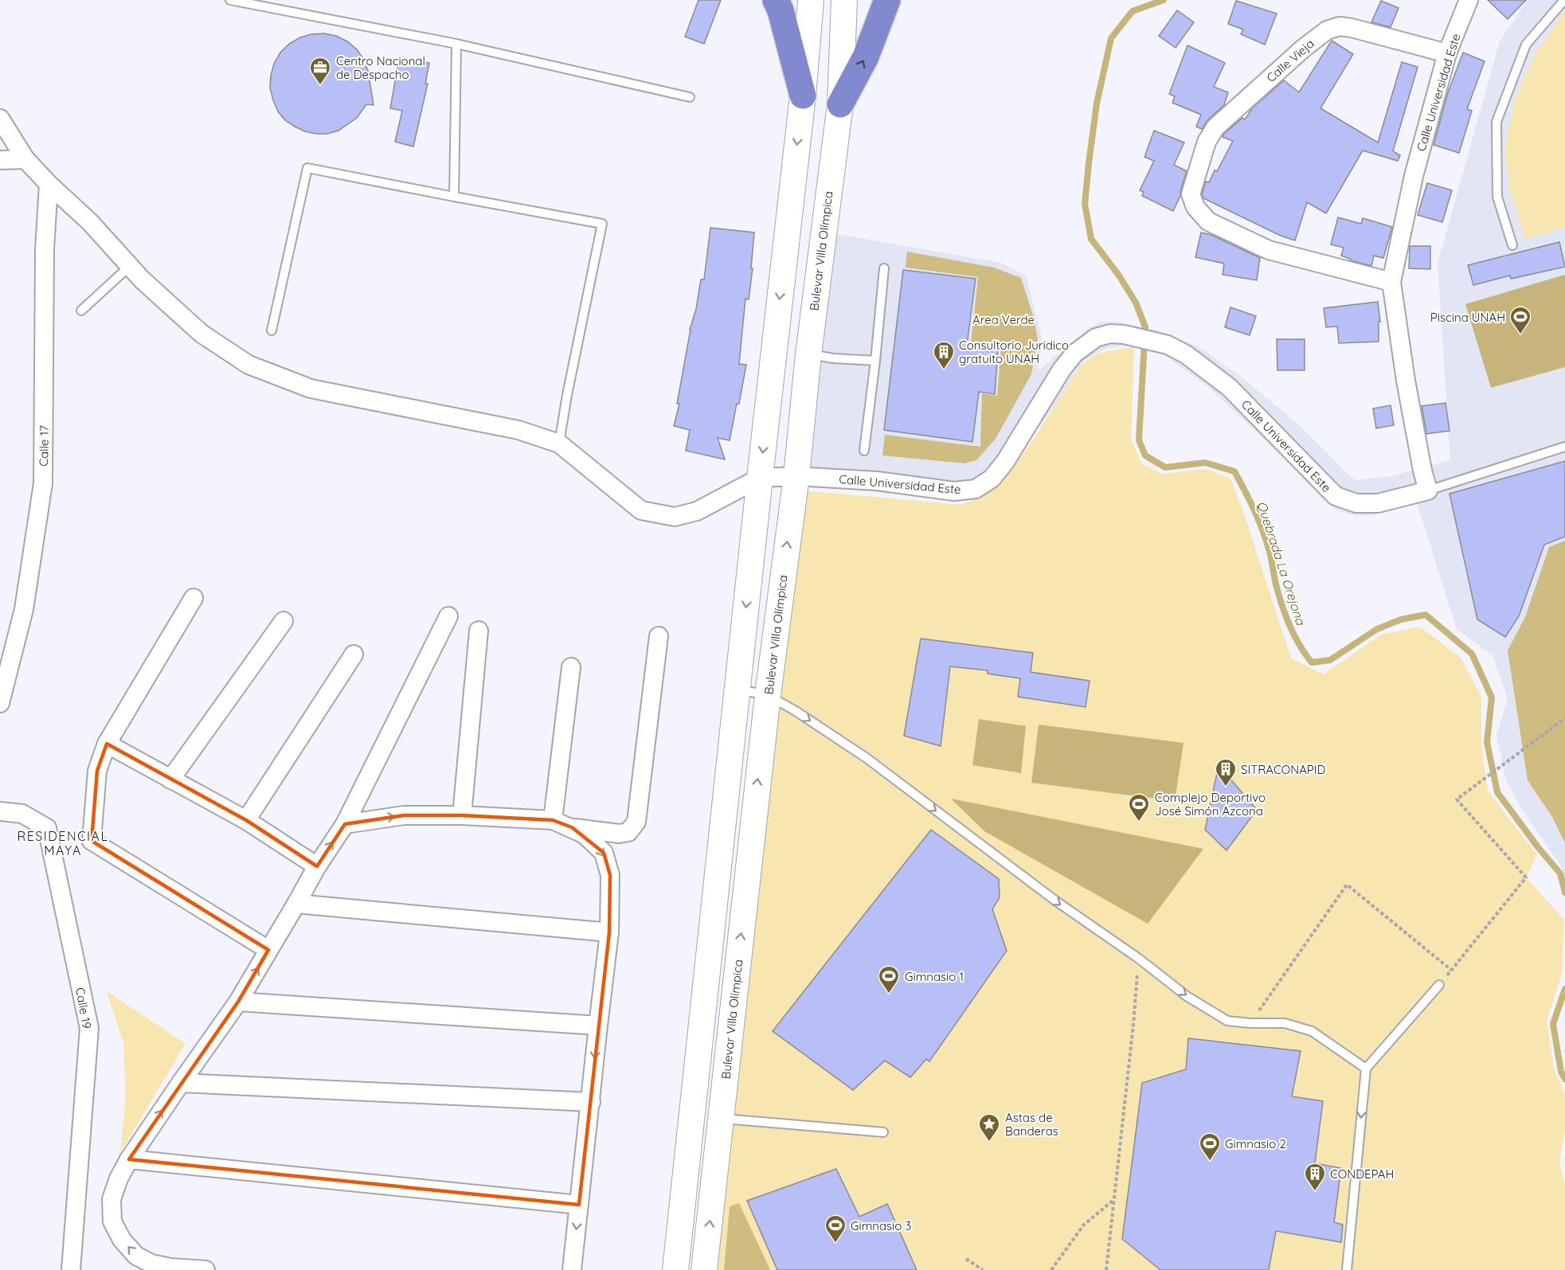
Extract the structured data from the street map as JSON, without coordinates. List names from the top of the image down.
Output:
{
  "streets": {
    "main road": ["Bulevar Villa Olímpica"],
    "street": [
      "Calle Vieja",
      "Calle Universidad Este",
      "Calle 17",
      "Calle 19"
    ]
  },
  "crossings": [
    ["Calle Vieja", "Calle Universidad Este"],
    ["Calle Universidad Este", "Bulevar Villa Olímpica"]
  ],
  "districts": ["RESIDENCIAL MAYA"],
  "water": ["Quebrada La Orejona"],
  "parks": ["Area Verde"],
  "places": {
    "office": ["Centro Nacional de Despacho"],
    "sports": [
      "Piscina UNAH",
      "Complejo Deportivo José Simón Azcona",
      "Gimnasio 1",
      "Gimnasio 2",
      "Gimnasio 3"
    ],
    "building": ["Consultorio Juridico gratuito UNAH", "SITRACONAPID", "CONDEPAH"],
    "place": ["Astas de Banderas"]
  }
}
